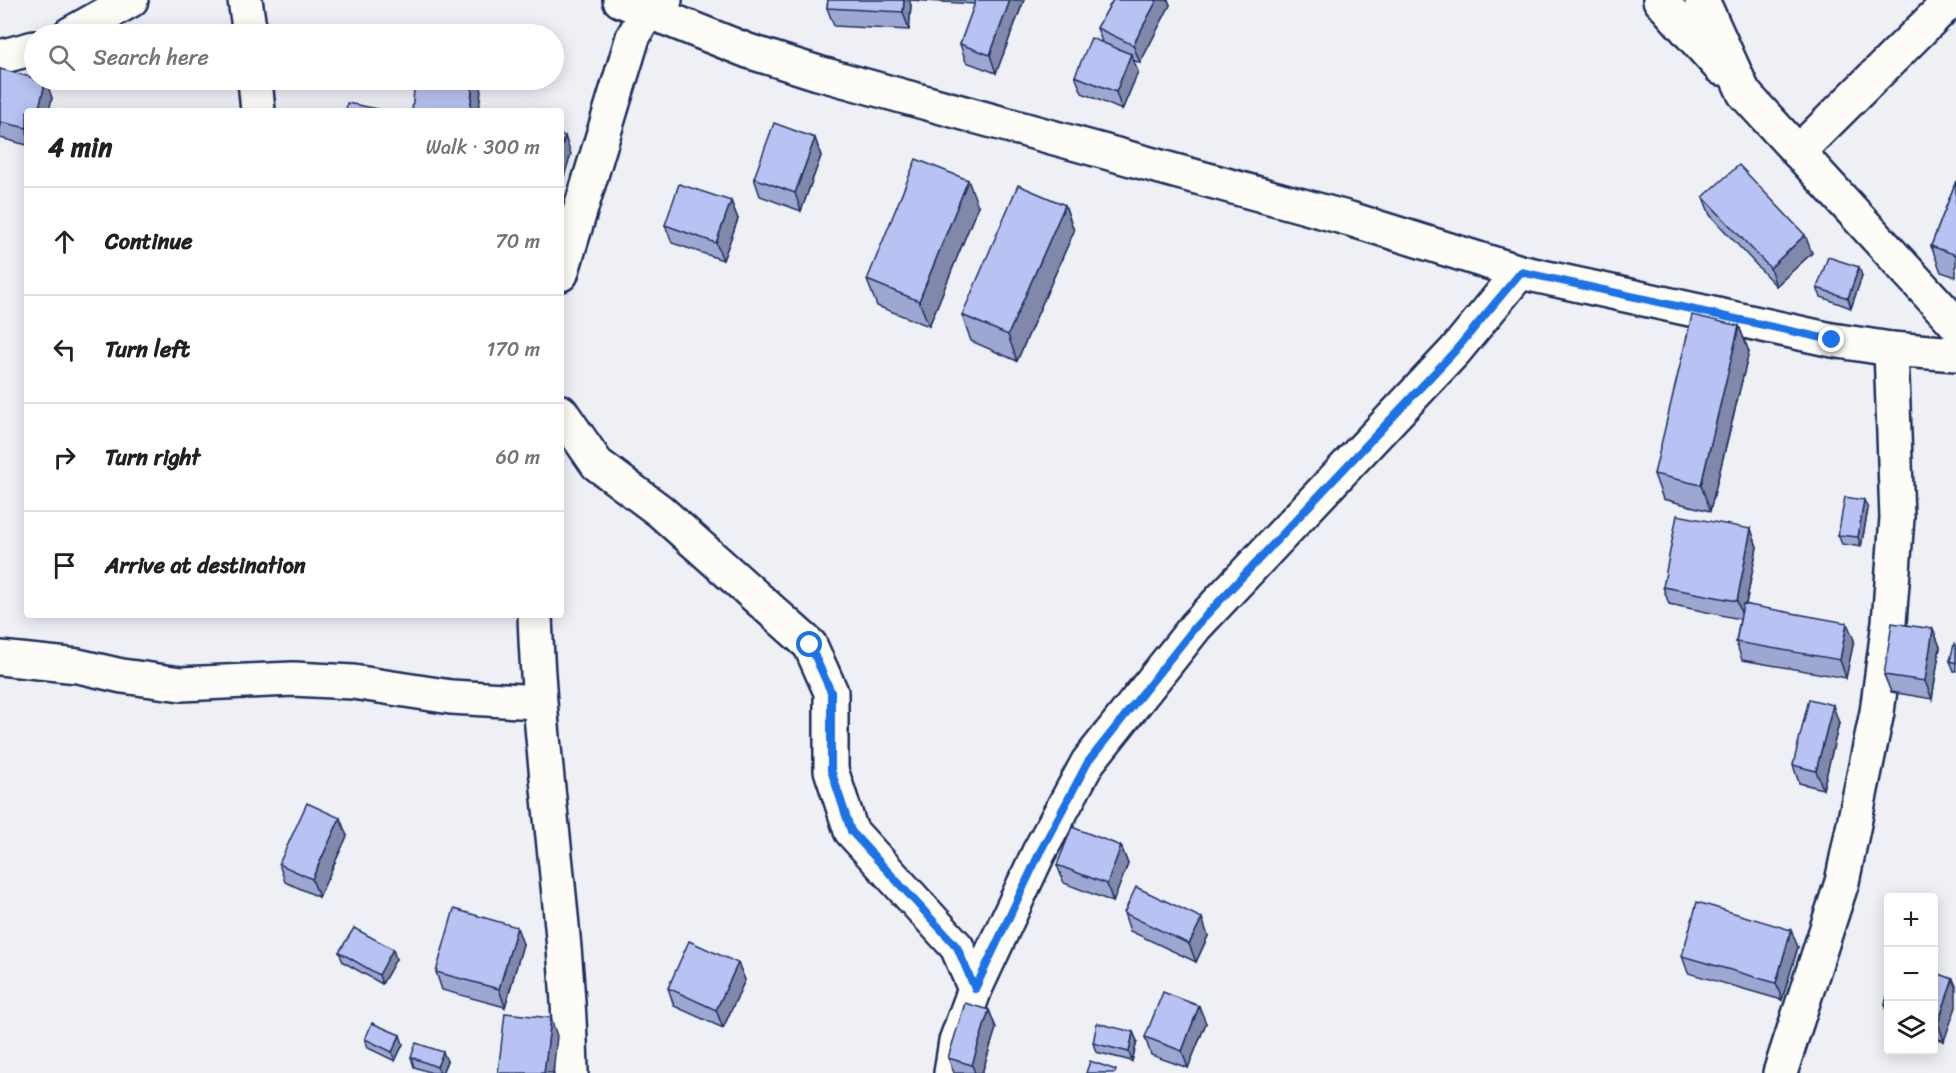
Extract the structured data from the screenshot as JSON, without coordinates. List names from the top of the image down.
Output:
{
  "page": {
    "search": "Search here",
    "heading": ["4 min", "Walk · 300 m"],
    "list": [
      ["Continue", "70 m"],
      ["Turn left", "170 m"],
      ["Turn right", "60 m"],
      "Arrive at destination"
    ],
    "map_buttons": ["+", "−"]
  }
}
